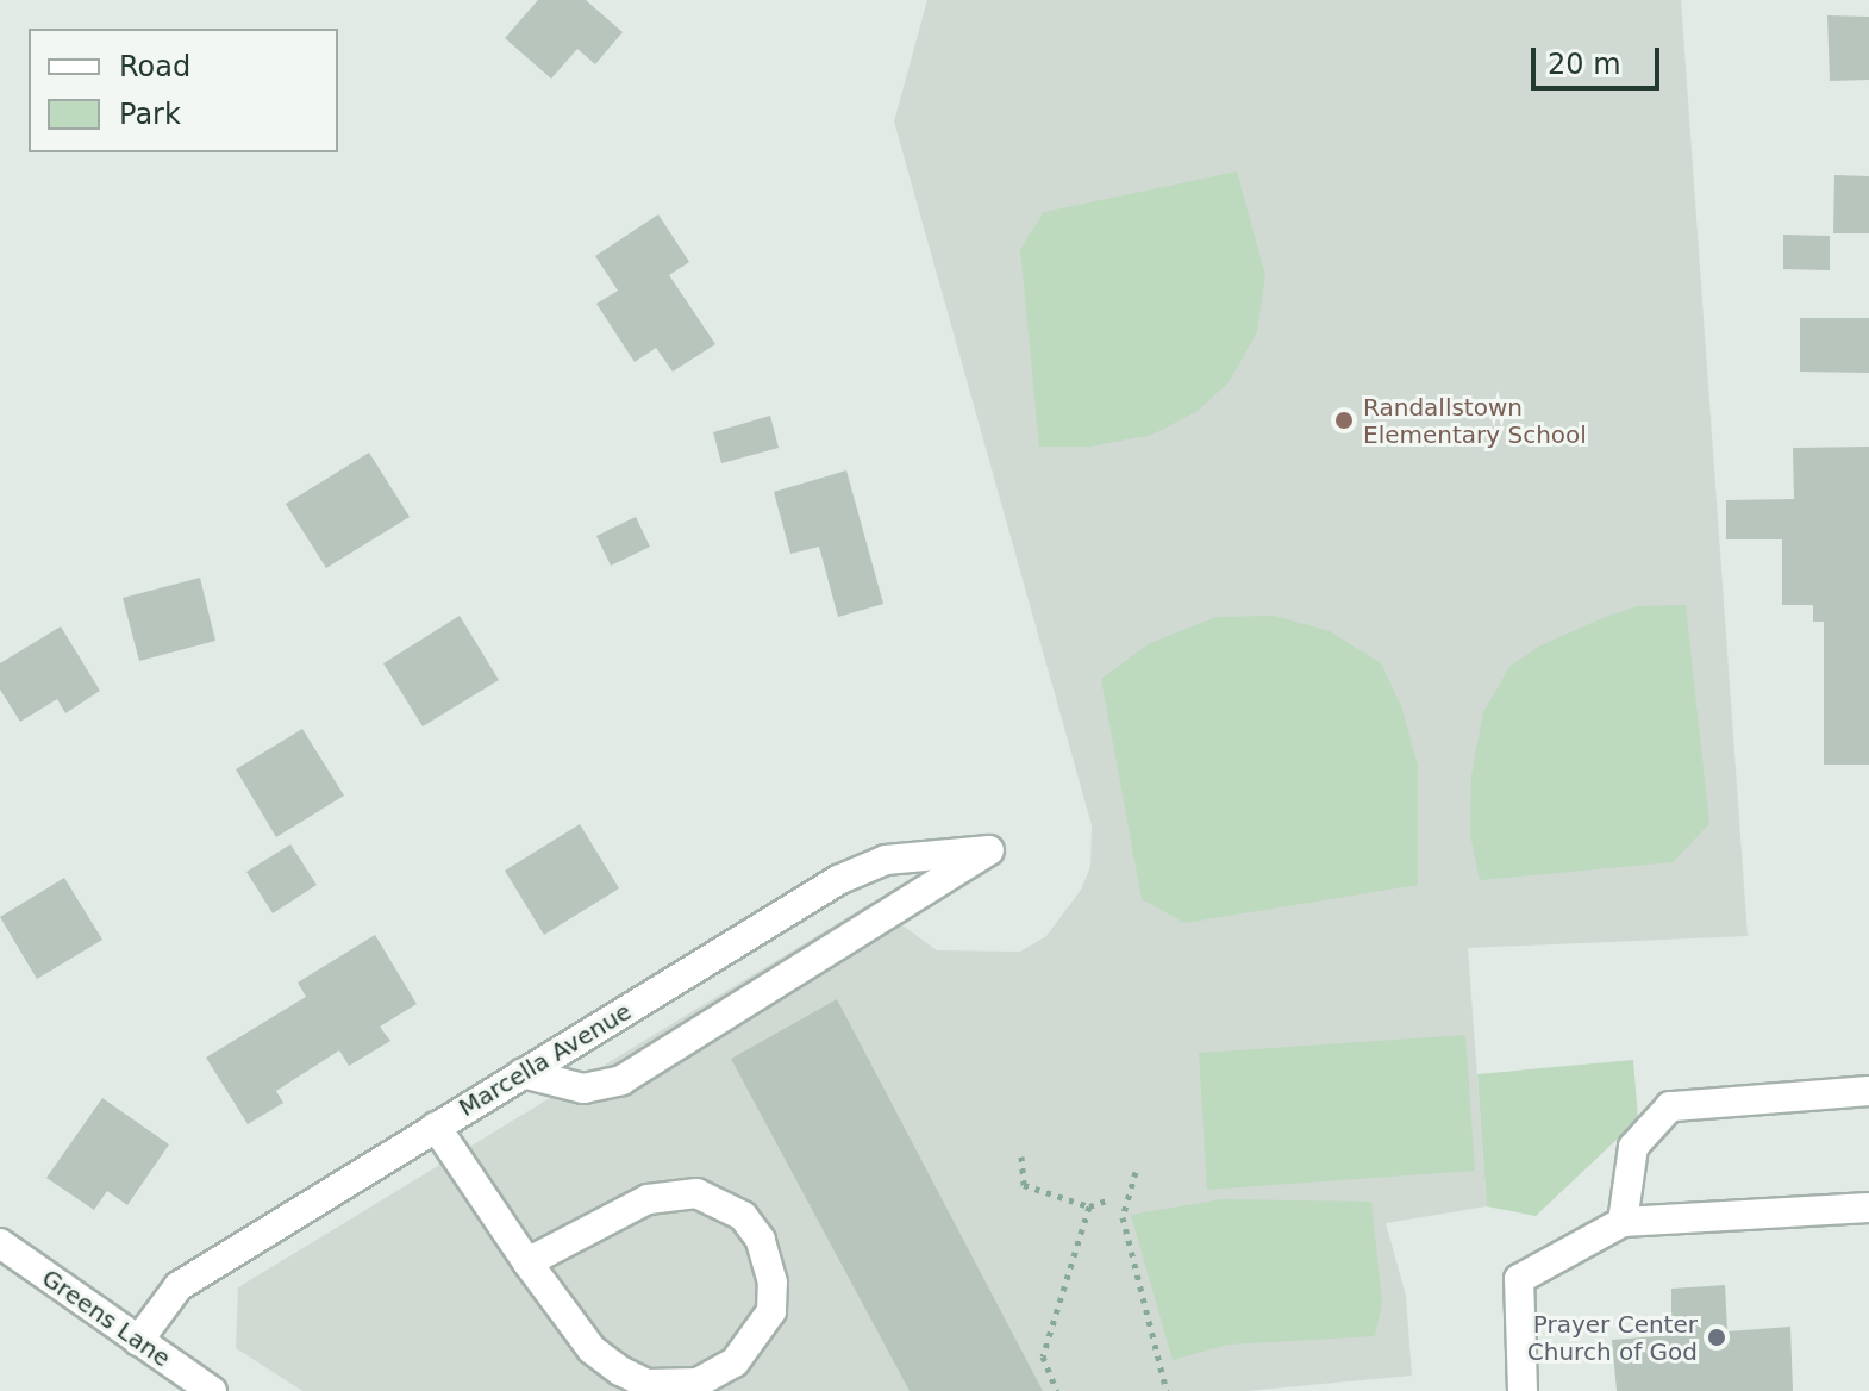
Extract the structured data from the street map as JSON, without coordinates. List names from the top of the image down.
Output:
{
  "streets": {
    "street": ["Marcella Avenue", "Greens Lane"]
  },
  "crossings": [
    ["Marcella Avenue", "Greens Lane"]
  ],
  "places": ["Randallstown Elementary School", "Prayer Center Church of God"],
  "legend": ["Road", "Park"],
  "scale_bar": "20 m"
}
